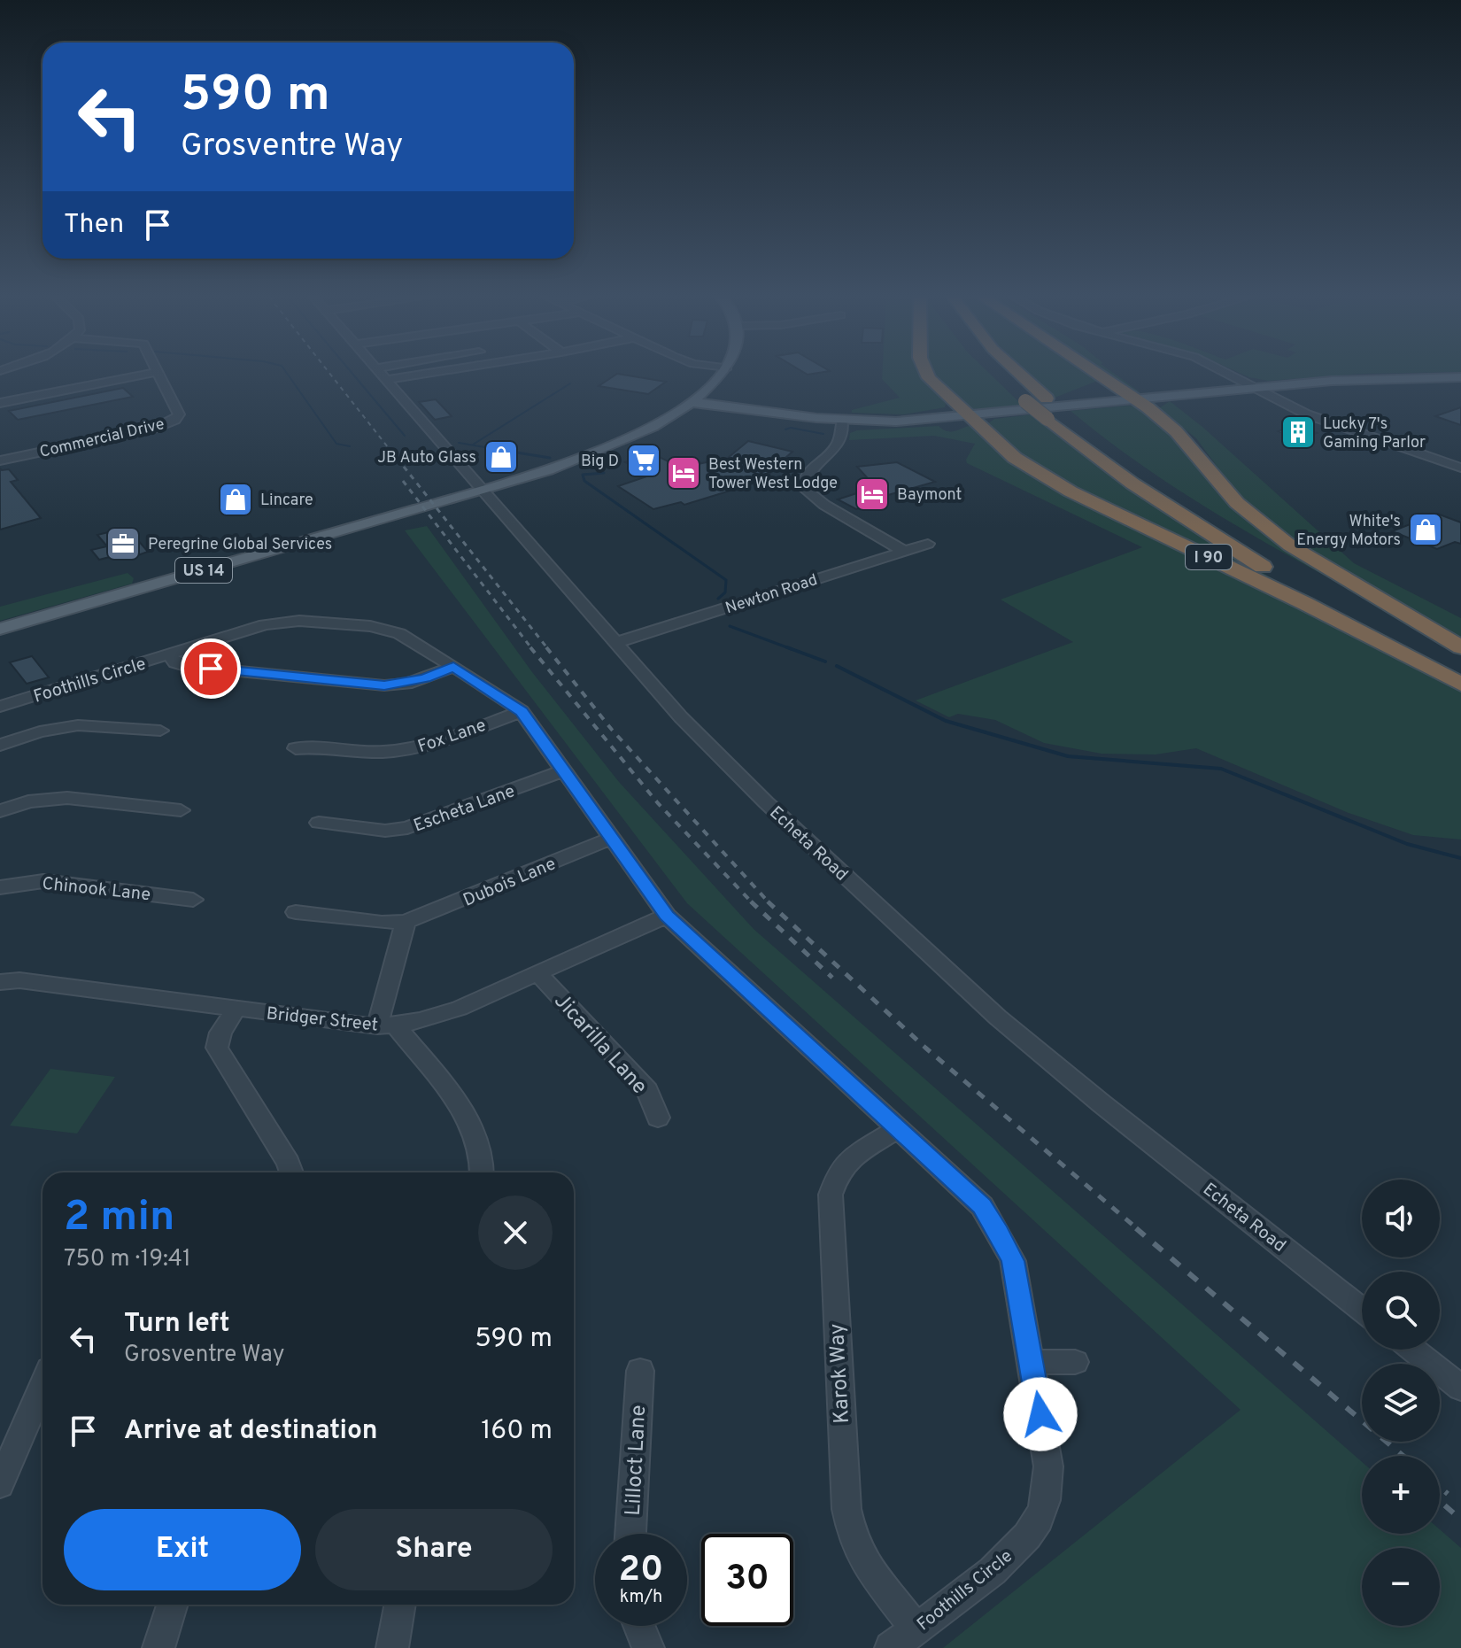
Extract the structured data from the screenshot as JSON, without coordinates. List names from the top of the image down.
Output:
{
  "streets": {
    "highway": ["I 90"],
    "main road": ["US 14"],
    "street": [
      "Commercial Drive",
      "Newton Road",
      "Foothills Circle",
      "Fox Lane",
      "Escheta Lane",
      "Echeta Road",
      "Dubois Lane",
      "Chinook Lane",
      "Bridger Street",
      "Jicarilla Lane",
      "Karok Way",
      "Lilloct Lane"
    ]
  },
  "crossings": [
    ["US 14", "Echeta Road"],
    ["Newton Road", "Echeta Road"],
    ["Foothills Circle", "Fox Lane"],
    ["Foothills Circle", "Escheta Lane"],
    ["Foothills Circle", "Dubois Lane"],
    ["Foothills Circle", "Bridger Street"],
    ["Foothills Circle", "Karok Way"],
    ["Bridger Street", "Jicarilla Lane"]
  ],
  "places": {
    "building": ["Lucky 7's Gaming Parlor"],
    "shop": ["JB Auto Glass", "Lincare", "White's Energy Motors"],
    "supermarket": ["Big D"],
    "hotel": ["Best Western Tower West Lodge", "Baymont"],
    "office": ["Peregrine Global Services"]
  },
  "page": {
    "turn": ["590 m", "Grosventre Way"],
    "then": "Then",
    "heading": ["2 min", "750 m · 19:41"],
    "map_buttons": ["+", "−"],
    "list": [
      {
        "name": "Turn left",
        "note": "Grosventre Way",
        "value": "590 m"
      },
      {
        "name": "Arrive at destination",
        "value": "160 m"
      }
    ],
    "buttons": ["Exit", "Share"],
    "speed": "20 km/h",
    "limit": "30"
  }
}
